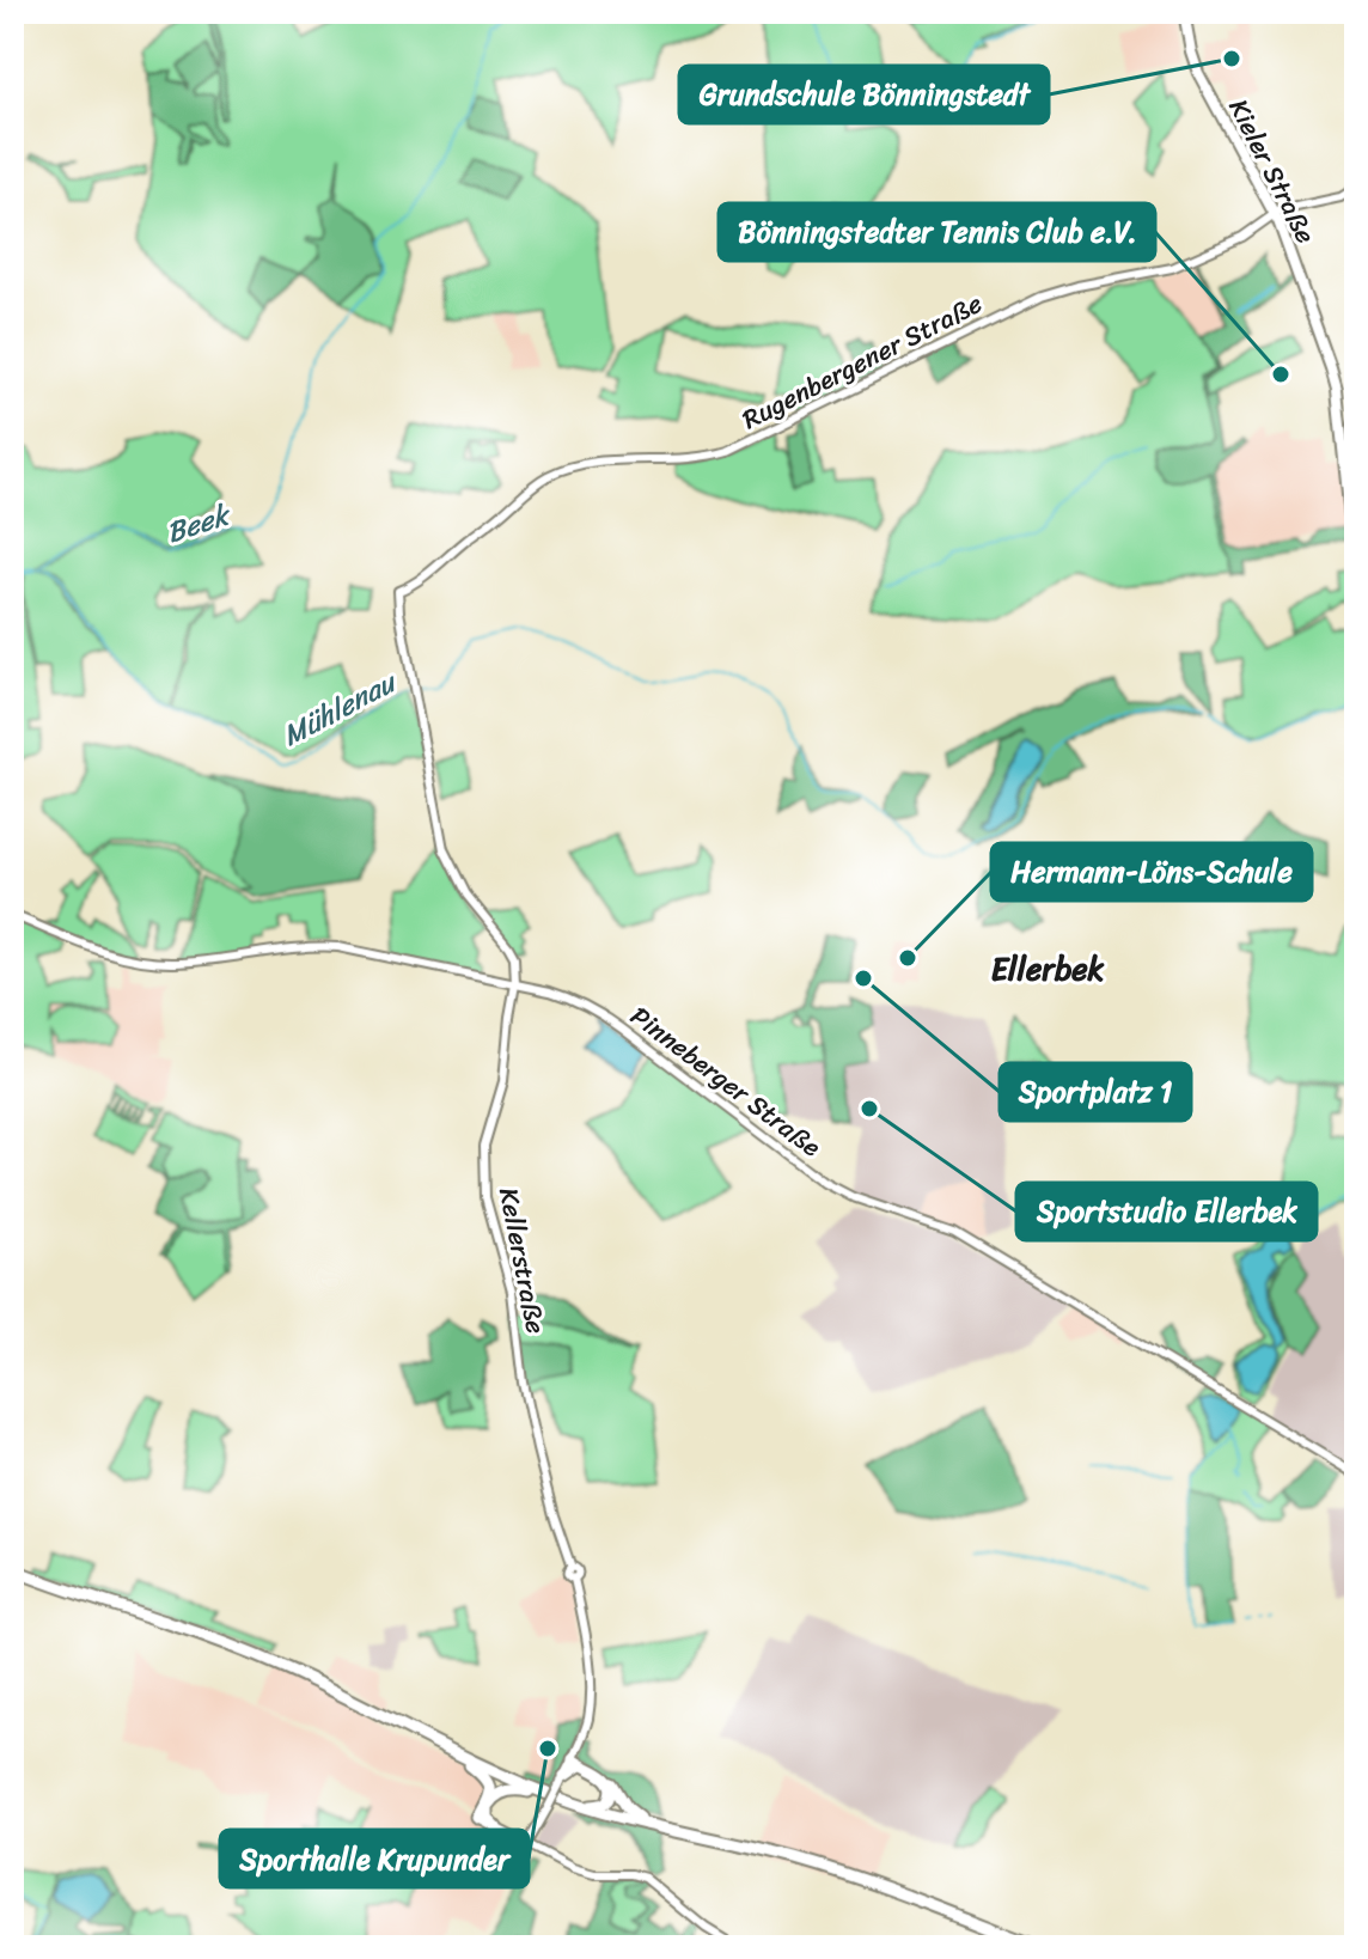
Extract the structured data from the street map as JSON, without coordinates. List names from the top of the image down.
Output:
{
  "streets": {
    "main road": [
      "Kieler Straße",
      "Rugenbergener Straße",
      "Pinneberger Straße",
      "Kellerstraße"
    ]
  },
  "crossings": [
    ["Kieler Straße", "Rugenbergener Straße"],
    ["Rugenbergener Straße", "Kellerstraße"],
    ["Pinneberger Straße", "Kellerstraße"]
  ],
  "districts": ["Ellerbek"],
  "water": ["Beek", "Mühlenau"],
  "places": [
    "Grundschule Bönningstedt",
    "Bönningstedter Tennis Club e.V.",
    "Hermann-Löns-Schule",
    "Sportplatz 1",
    "Sportstudio Ellerbek",
    "Sporthalle Krupunder"
  ]
}
